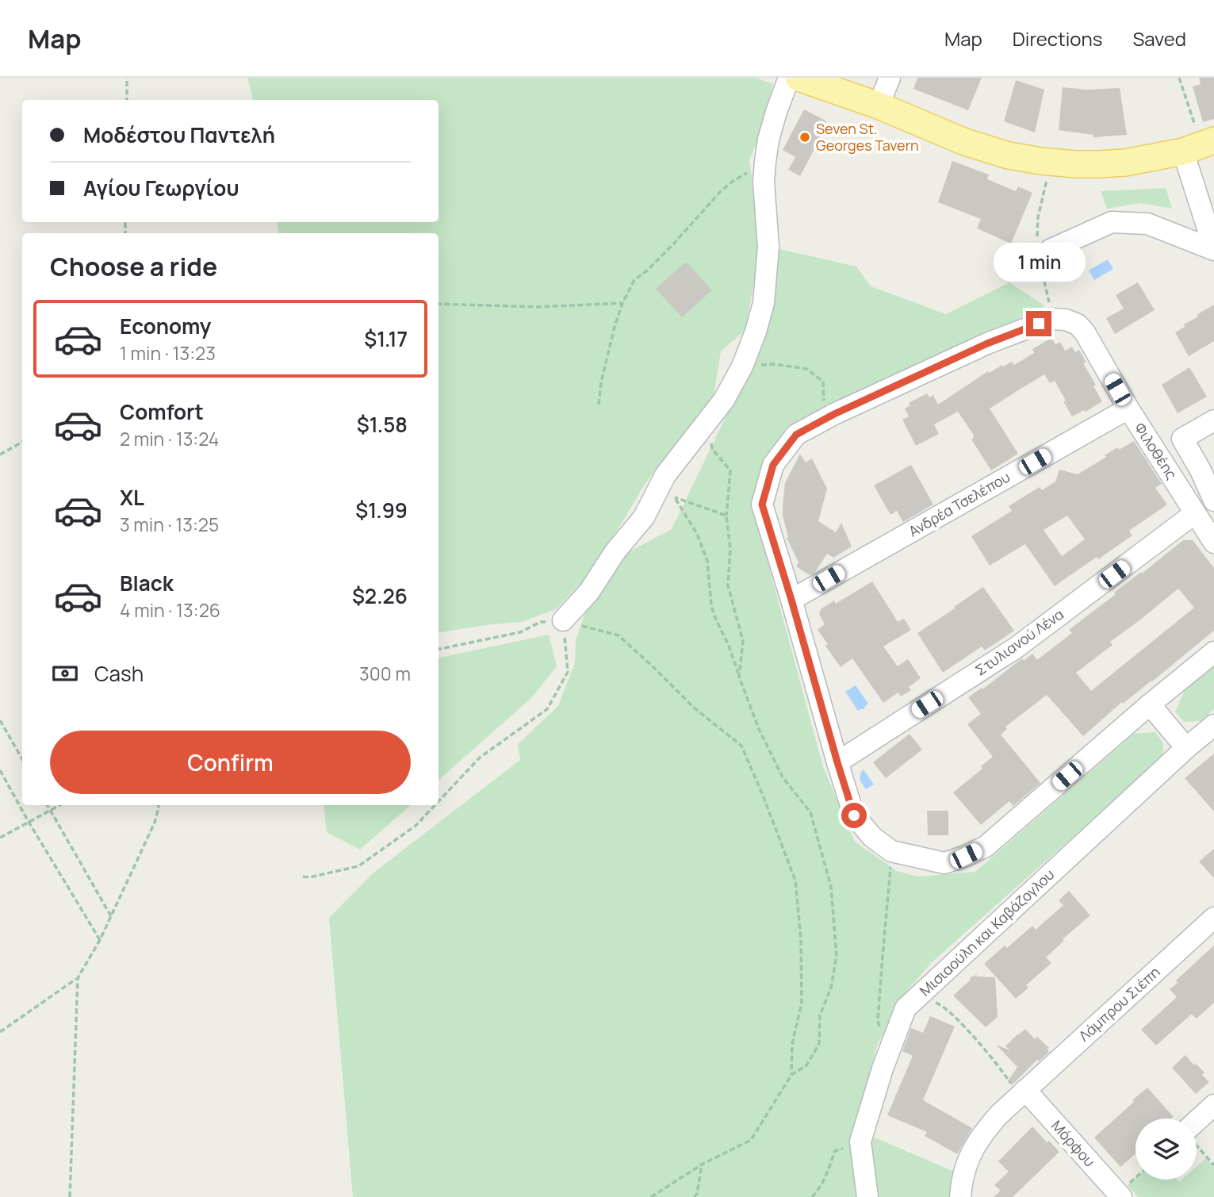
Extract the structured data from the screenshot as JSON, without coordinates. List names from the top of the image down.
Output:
{
  "streets": {
    "street": [
      "Φιλοθέης",
      "Ανδρέα Τσελέπου",
      "Στυλιανού Λένα",
      "Μισιαούλη και Καβάζογλου",
      "Λάμπρου Σιέπη",
      "Μόρφου"
    ]
  },
  "crossings": [
    ["Φιλοθέης", "Ανδρέα Τσελέπου"],
    ["Φιλοθέης", "Στυλιανού Λένα"],
    ["Λάμπρου Σιέπη", "Μόρφου"]
  ],
  "places": ["Seven St. Georges Tavern"],
  "page": {
    "header": "Map",
    "nav": ["Map", "Directions", "Saved"],
    "banner": ["Μοδέστου Παντελή", "Αγίου Γεωργίου"],
    "heading": "Choose a ride",
    "bubble": "1 min",
    "list": [
      {
        "name": "Economy",
        "note": "1 min · 13:23",
        "value": "$1.17"
      },
      {
        "name": "Comfort",
        "note": "2 min · 13:24",
        "value": "$1.58"
      },
      {
        "name": "XL",
        "note": "3 min · 13:25",
        "value": "$1.99"
      },
      {
        "name": "Black",
        "note": "4 min · 13:26",
        "value": "$2.26"
      }
    ],
    "pay": ["Cash", "300 m"],
    "buttons": "Confirm"
  }
}
